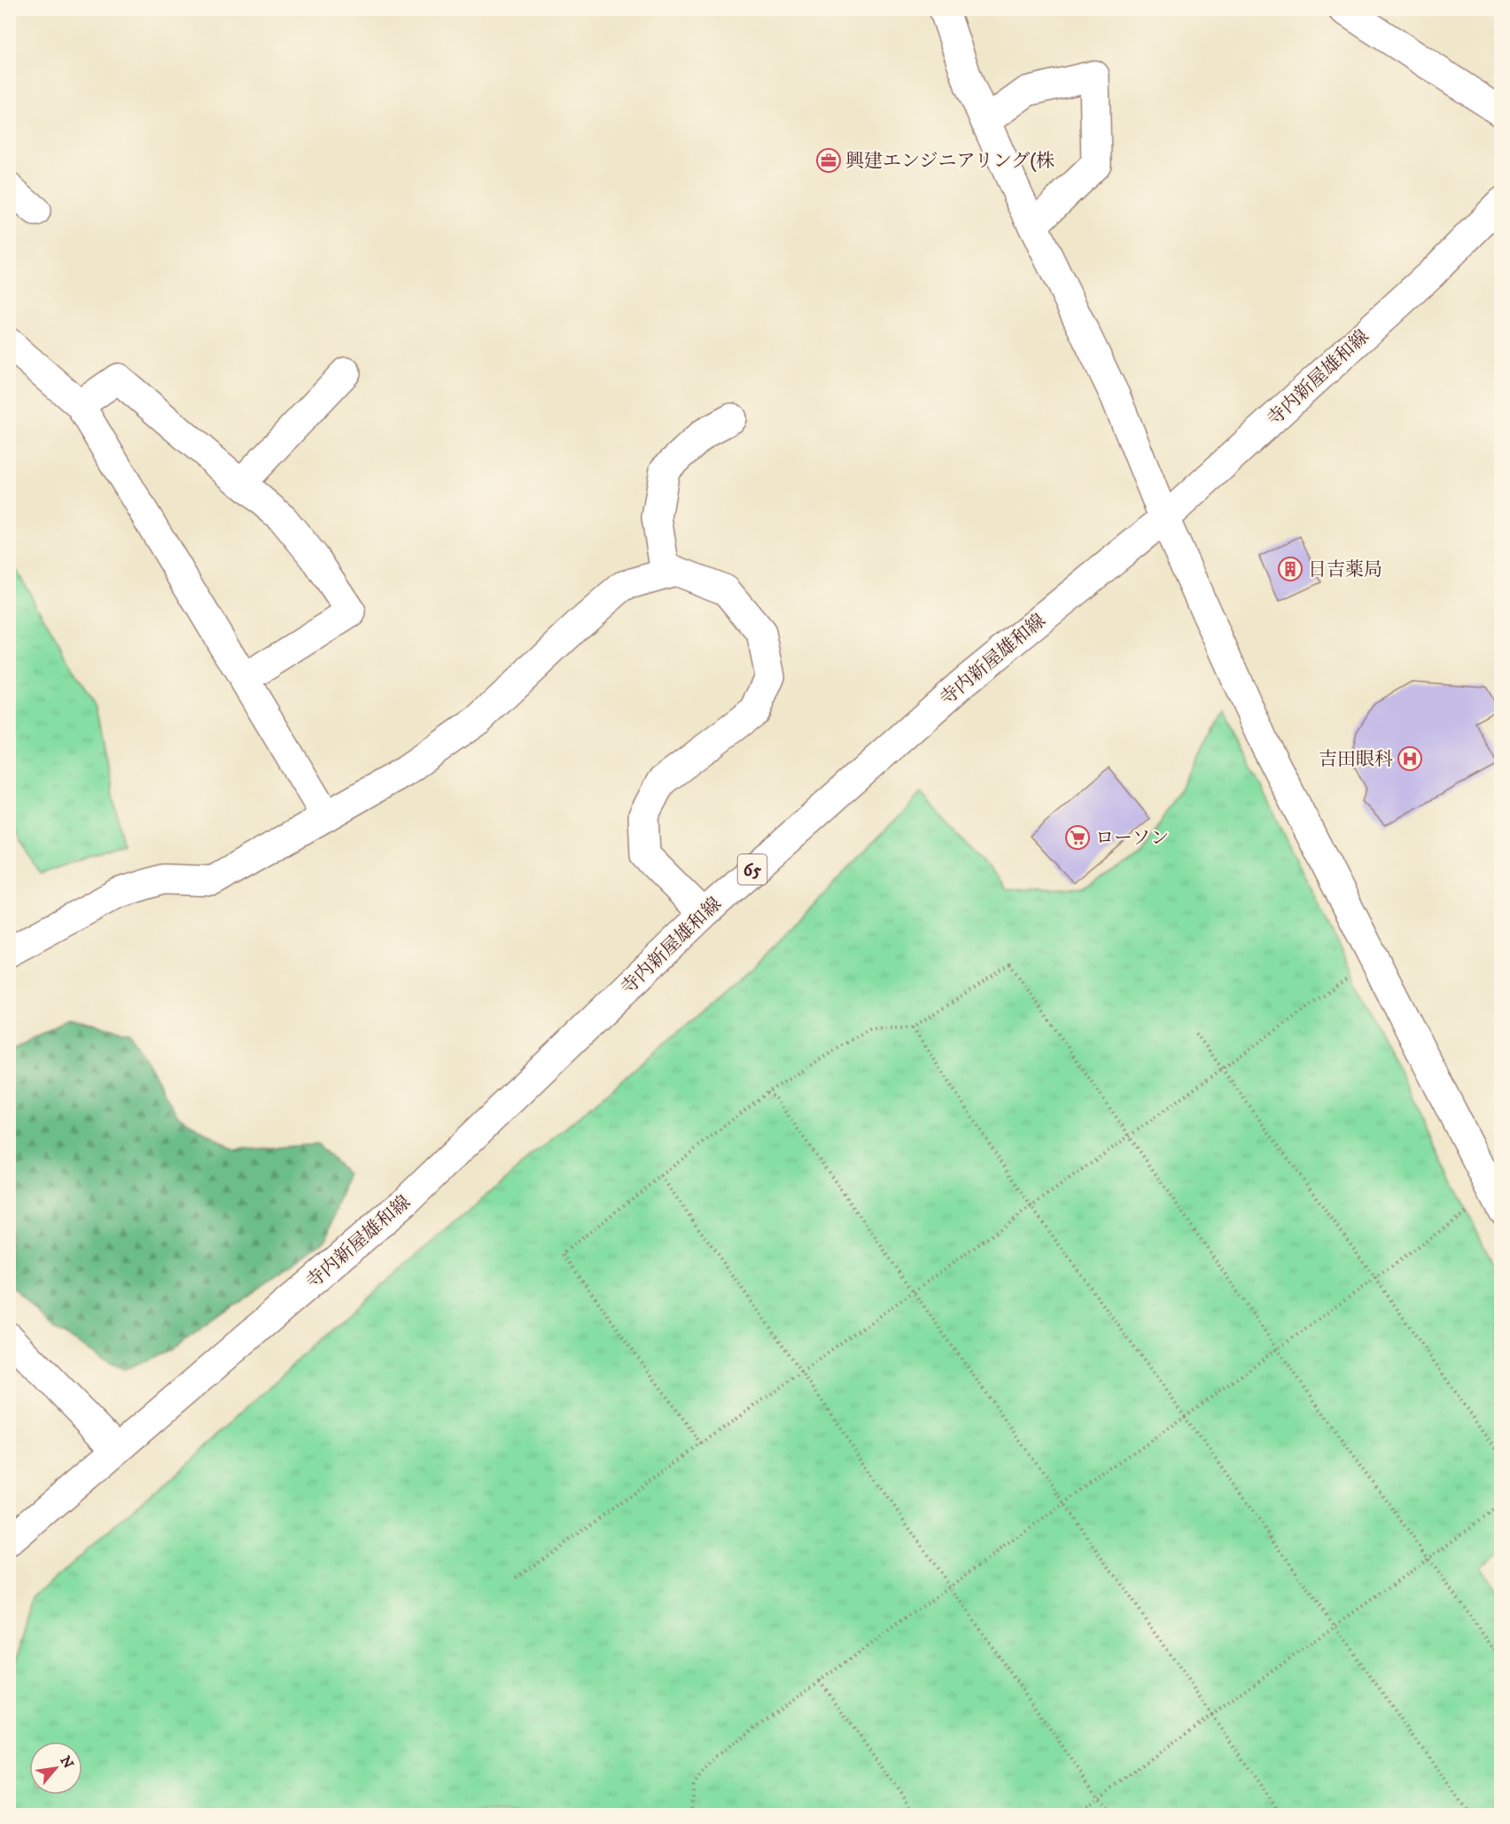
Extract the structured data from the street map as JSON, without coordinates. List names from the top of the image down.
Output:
{
  "streets": {
    "street": ["寺内新屋雄和線", "65"]
  },
  "places": {
    "office": ["興建エンジニアリング(株"],
    "building": ["日吉薬局"],
    "hospital": ["吉田眼科"],
    "supermarket": ["ローソン"]
  },
  "north": "top right"
}
